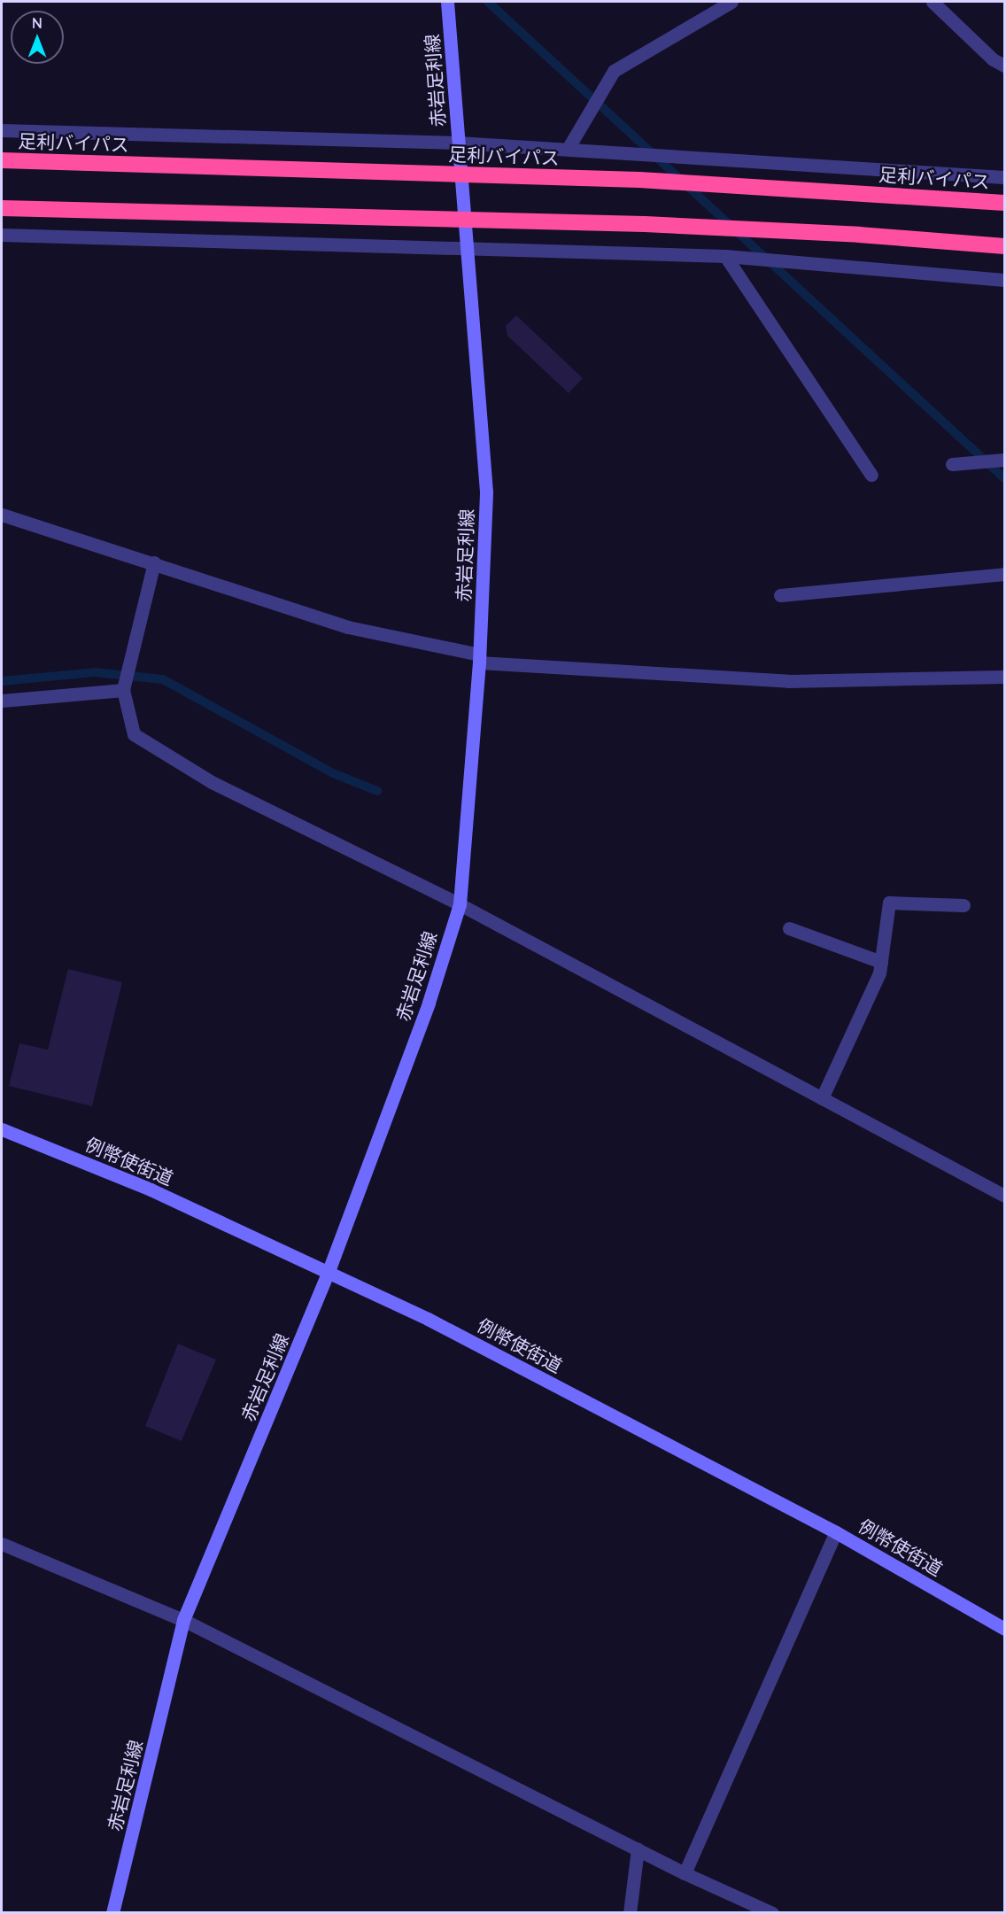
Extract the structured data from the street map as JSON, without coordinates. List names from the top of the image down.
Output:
{
  "streets": {
    "highway": ["足利バイパス"],
    "main road": ["赤岩足利線", "例幣使街道"]
  },
  "crossings": [
    ["赤岩足利線", "例幣使街道"]
  ],
  "north": "top"
}
